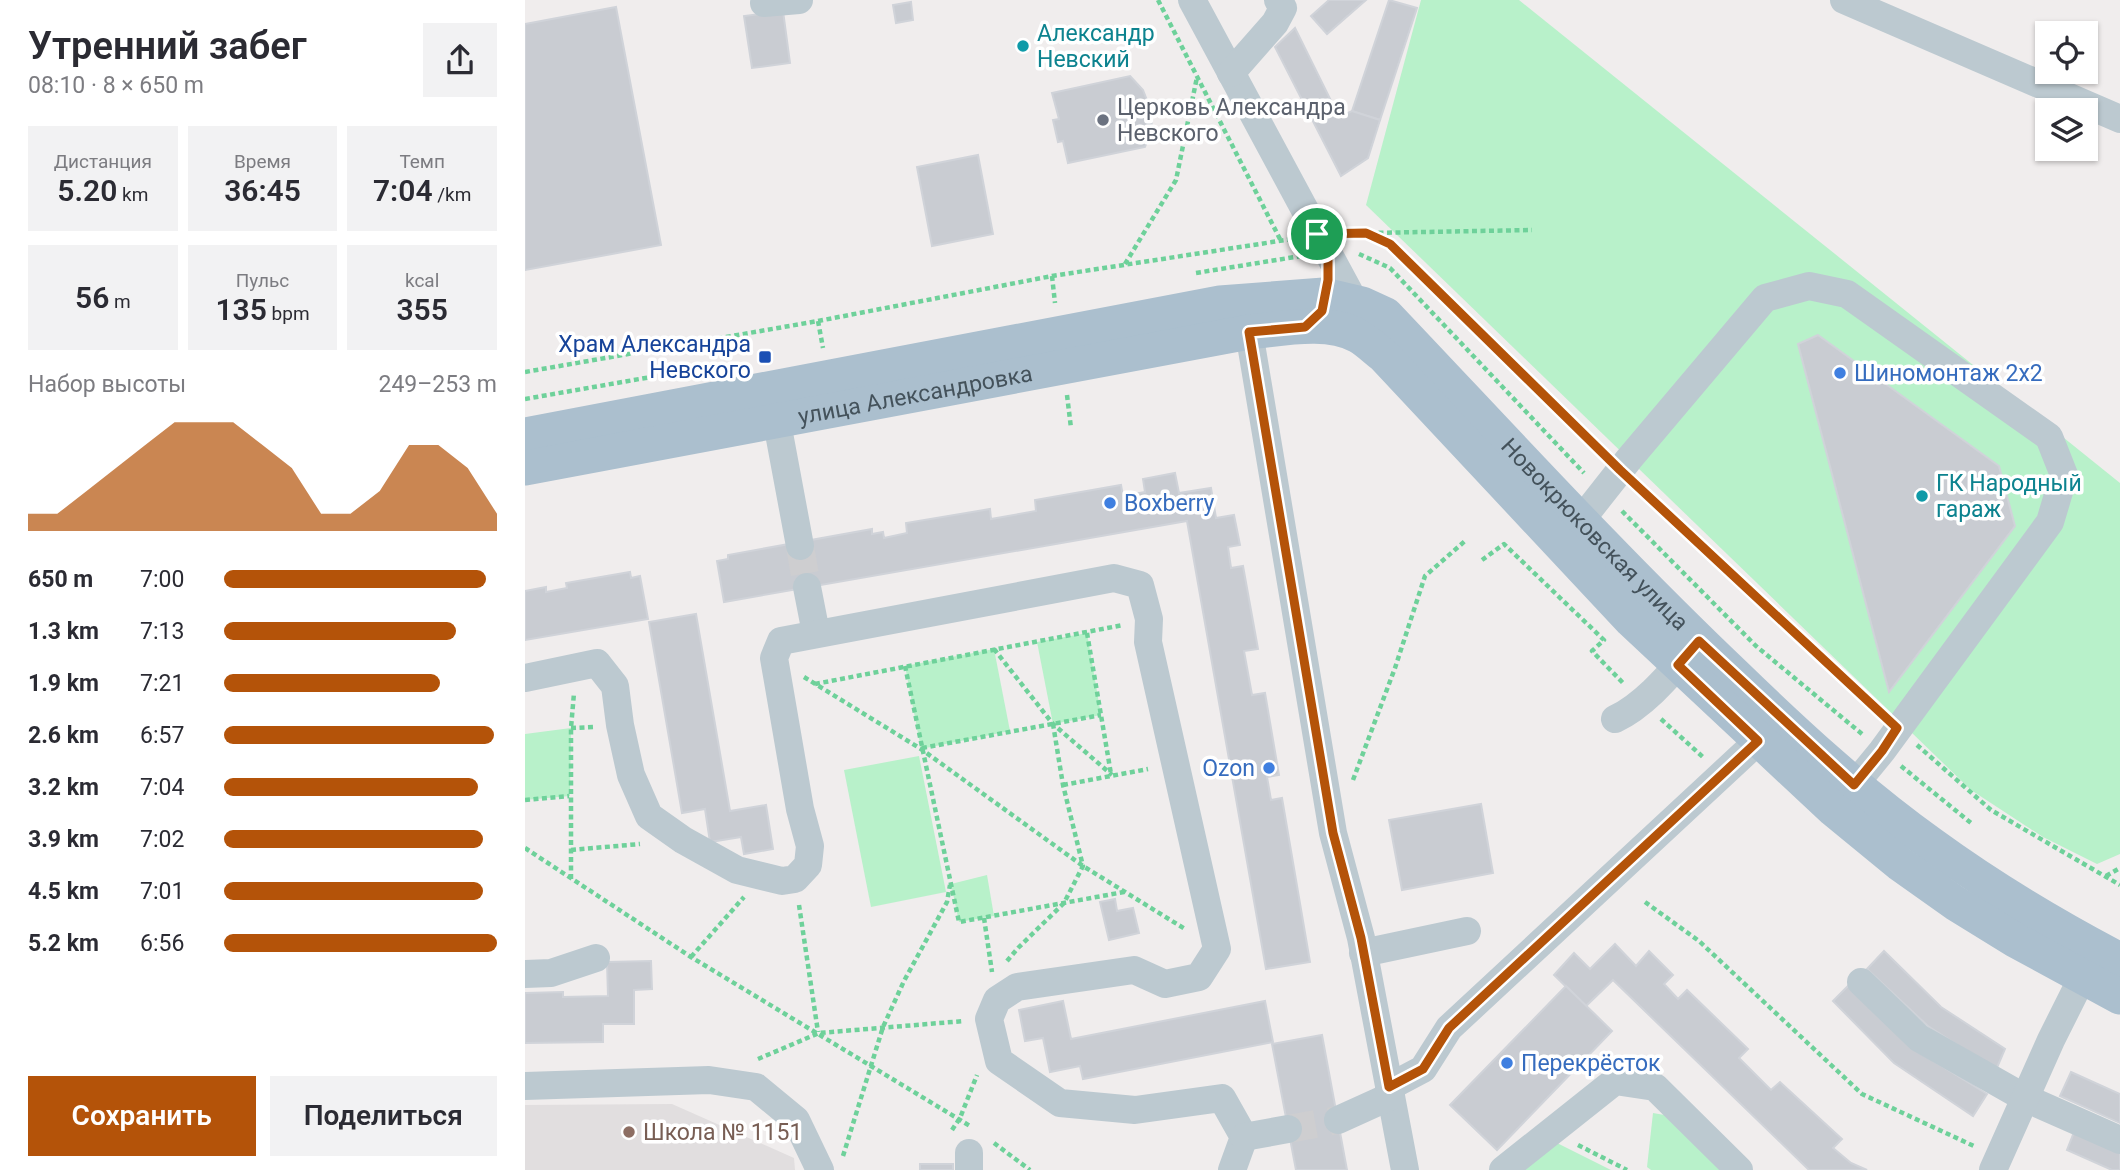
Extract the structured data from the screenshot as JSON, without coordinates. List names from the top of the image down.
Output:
{
  "streets": {
    "main road": ["улица Александровка", "Новокрюковская улица"]
  },
  "crossings": [
    ["улица Александровка", "Новокрюковская улица"]
  ],
  "places": {
    "other": [
      "Александр Невский",
      "Церковь Александра Невского",
      "Шиномонтаж 2x2",
      "ГК Народный гараж",
      "Boxberry",
      "Ozon",
      "Перекрёсток",
      "Школа № 1151"
    ],
    "transit": ["Храм Александра Невского"]
  },
  "page": {
    "heading": ["Утренний забег", "08:10 · 8 × 650 m"],
    "stats": [
      ["Дистанция", "5.20 km"],
      ["Время", "36:45"],
      ["Темп", "7:04 /km"],
      ["56 m"],
      ["Пульс", "135 bpm"],
      ["kcal", "355"]
    ],
    "chart": ["Набор высоты", "249–253 m"],
    "list": [
      {
        "name": "650 m",
        "note": "7:00"
      },
      {
        "name": "1.3 km",
        "note": "7:13"
      },
      {
        "name": "1.9 km",
        "note": "7:21"
      },
      {
        "name": "2.6 km",
        "note": "6:57"
      },
      {
        "name": "3.2 km",
        "note": "7:04"
      },
      {
        "name": "3.9 km",
        "note": "7:02"
      },
      {
        "name": "4.5 km",
        "note": "7:01"
      },
      {
        "name": "5.2 km",
        "note": "6:56"
      }
    ],
    "buttons": ["Сохранить", "Поделиться"]
  }
}
